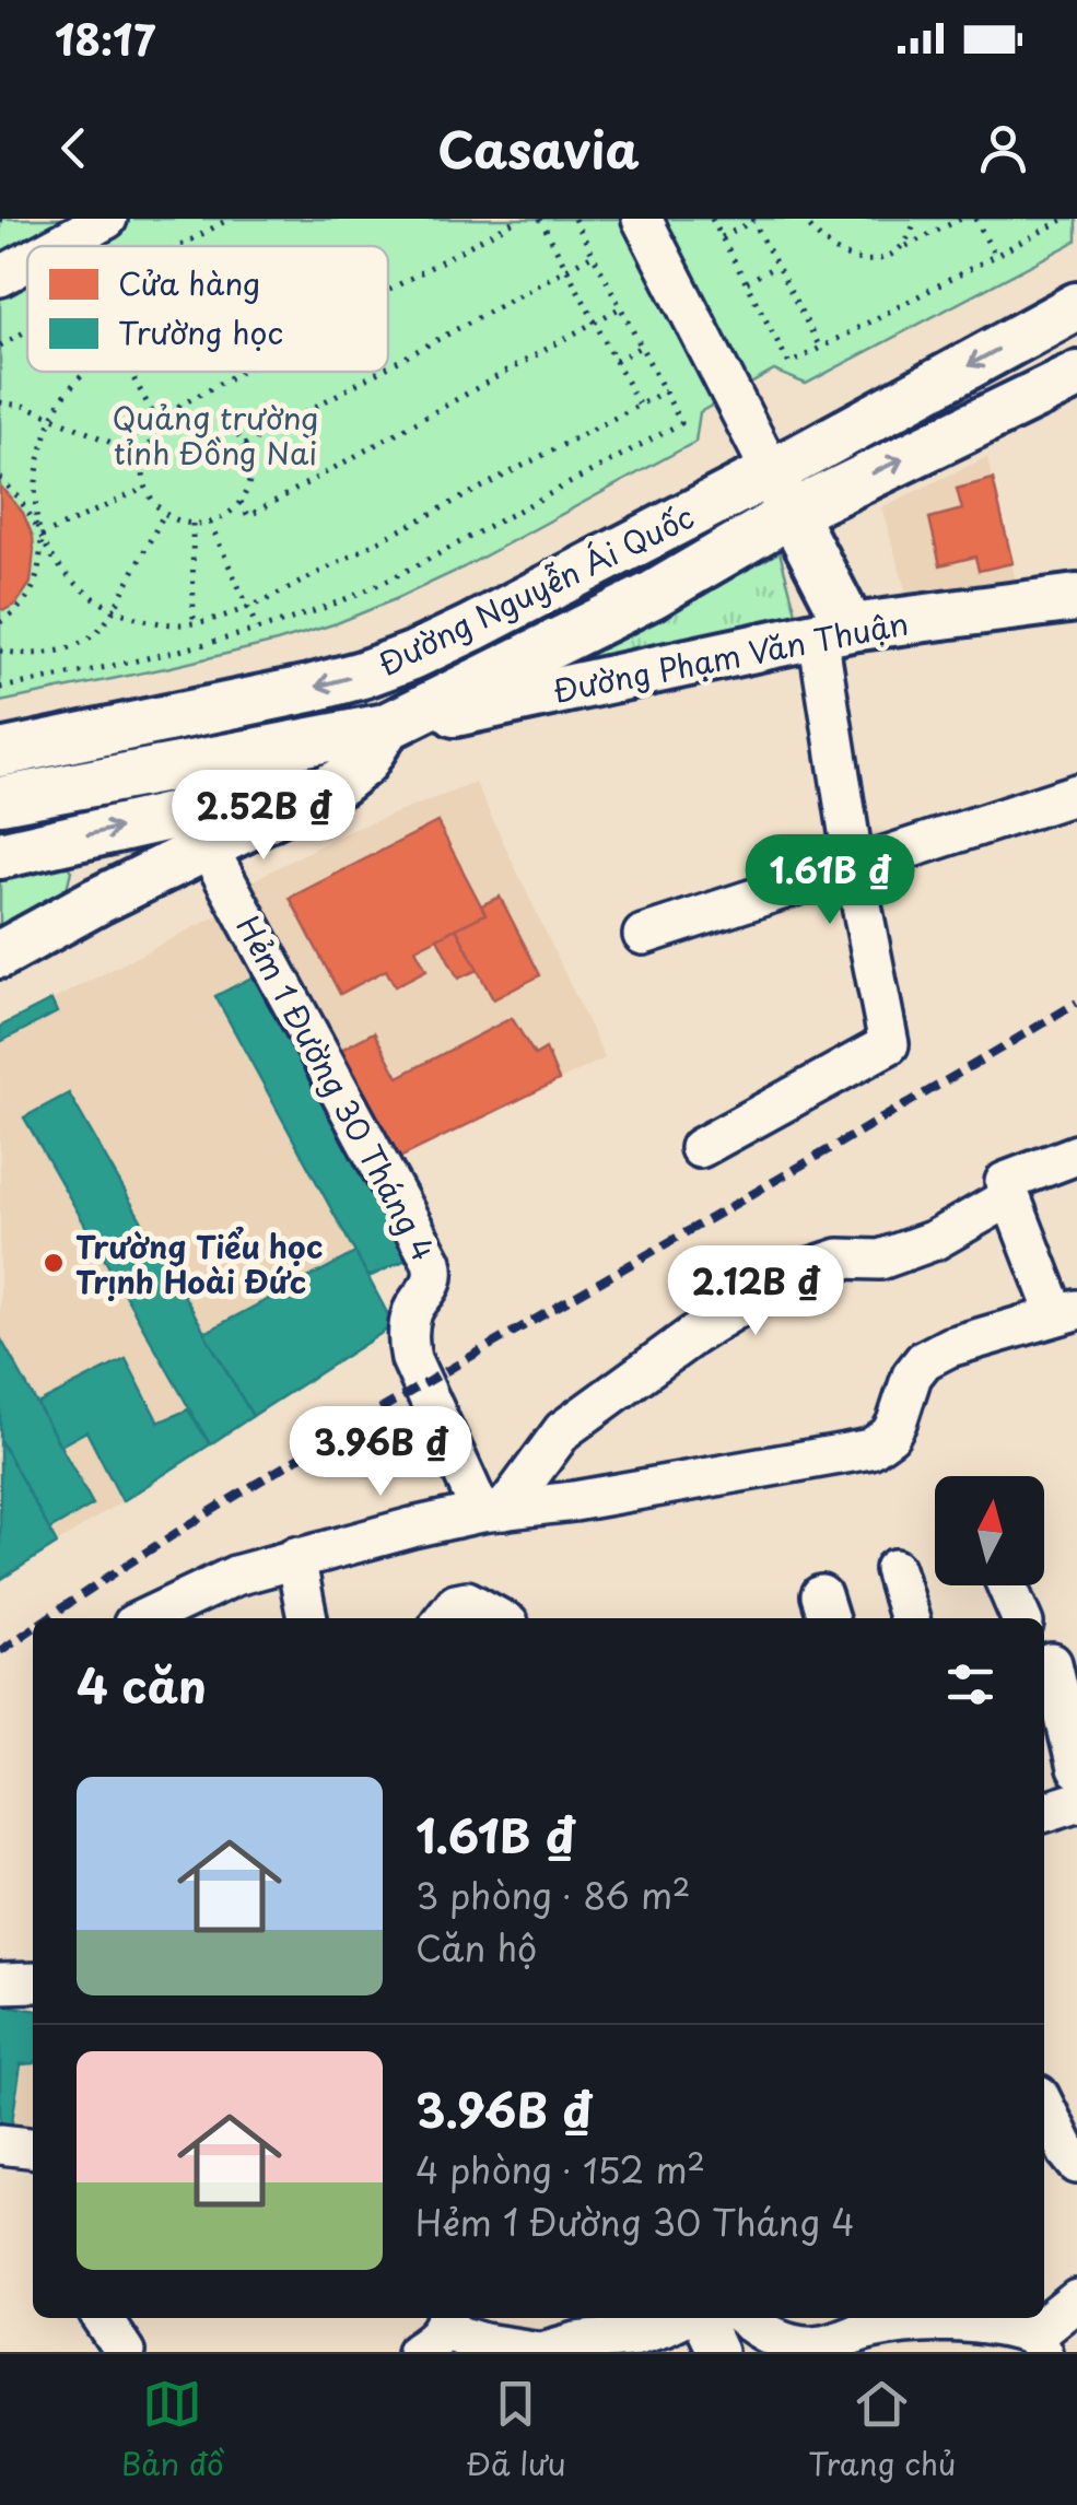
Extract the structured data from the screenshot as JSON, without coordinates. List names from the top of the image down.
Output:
{
  "streets": {
    "main road": ["Đường Nguyễn Ái Quốc", "Đường Phạm Văn Thuận"],
    "street": ["Hẻm 1 Đường 30 Tháng 4"]
  },
  "crossings": [
    ["Đường Nguyễn Ái Quốc", "Đường Phạm Văn Thuận"],
    ["Đường Nguyễn Ái Quốc", "Hẻm 1 Đường 30 Tháng 4"]
  ],
  "parks": ["Quảng trường tỉnh Đồng Nai"],
  "places": ["Trường Tiểu học Trịnh Hoài Đức"],
  "legend": ["Cửa hàng", "Trường học"],
  "north": "top",
  "page": {
    "status": "18:17",
    "header": "Casavia",
    "price": [
      "2.52B ₫",
      "1.61B ₫",
      "2.12B ₫",
      "3.96B ₫"
    ],
    "heading": "4 căn",
    "list": [
      {
        "name": "1.61B ₫",
        "note": "3 phòng · 86 m² · Căn hộ"
      },
      {
        "name": "3.96B ₫",
        "note": "4 phòng · 152 m² · Hẻm 1 Đường 30 Tháng 4"
      }
    ],
    "tabs": ["Bản đồ", "Đã lưu", "Trang chủ"]
  }
}
